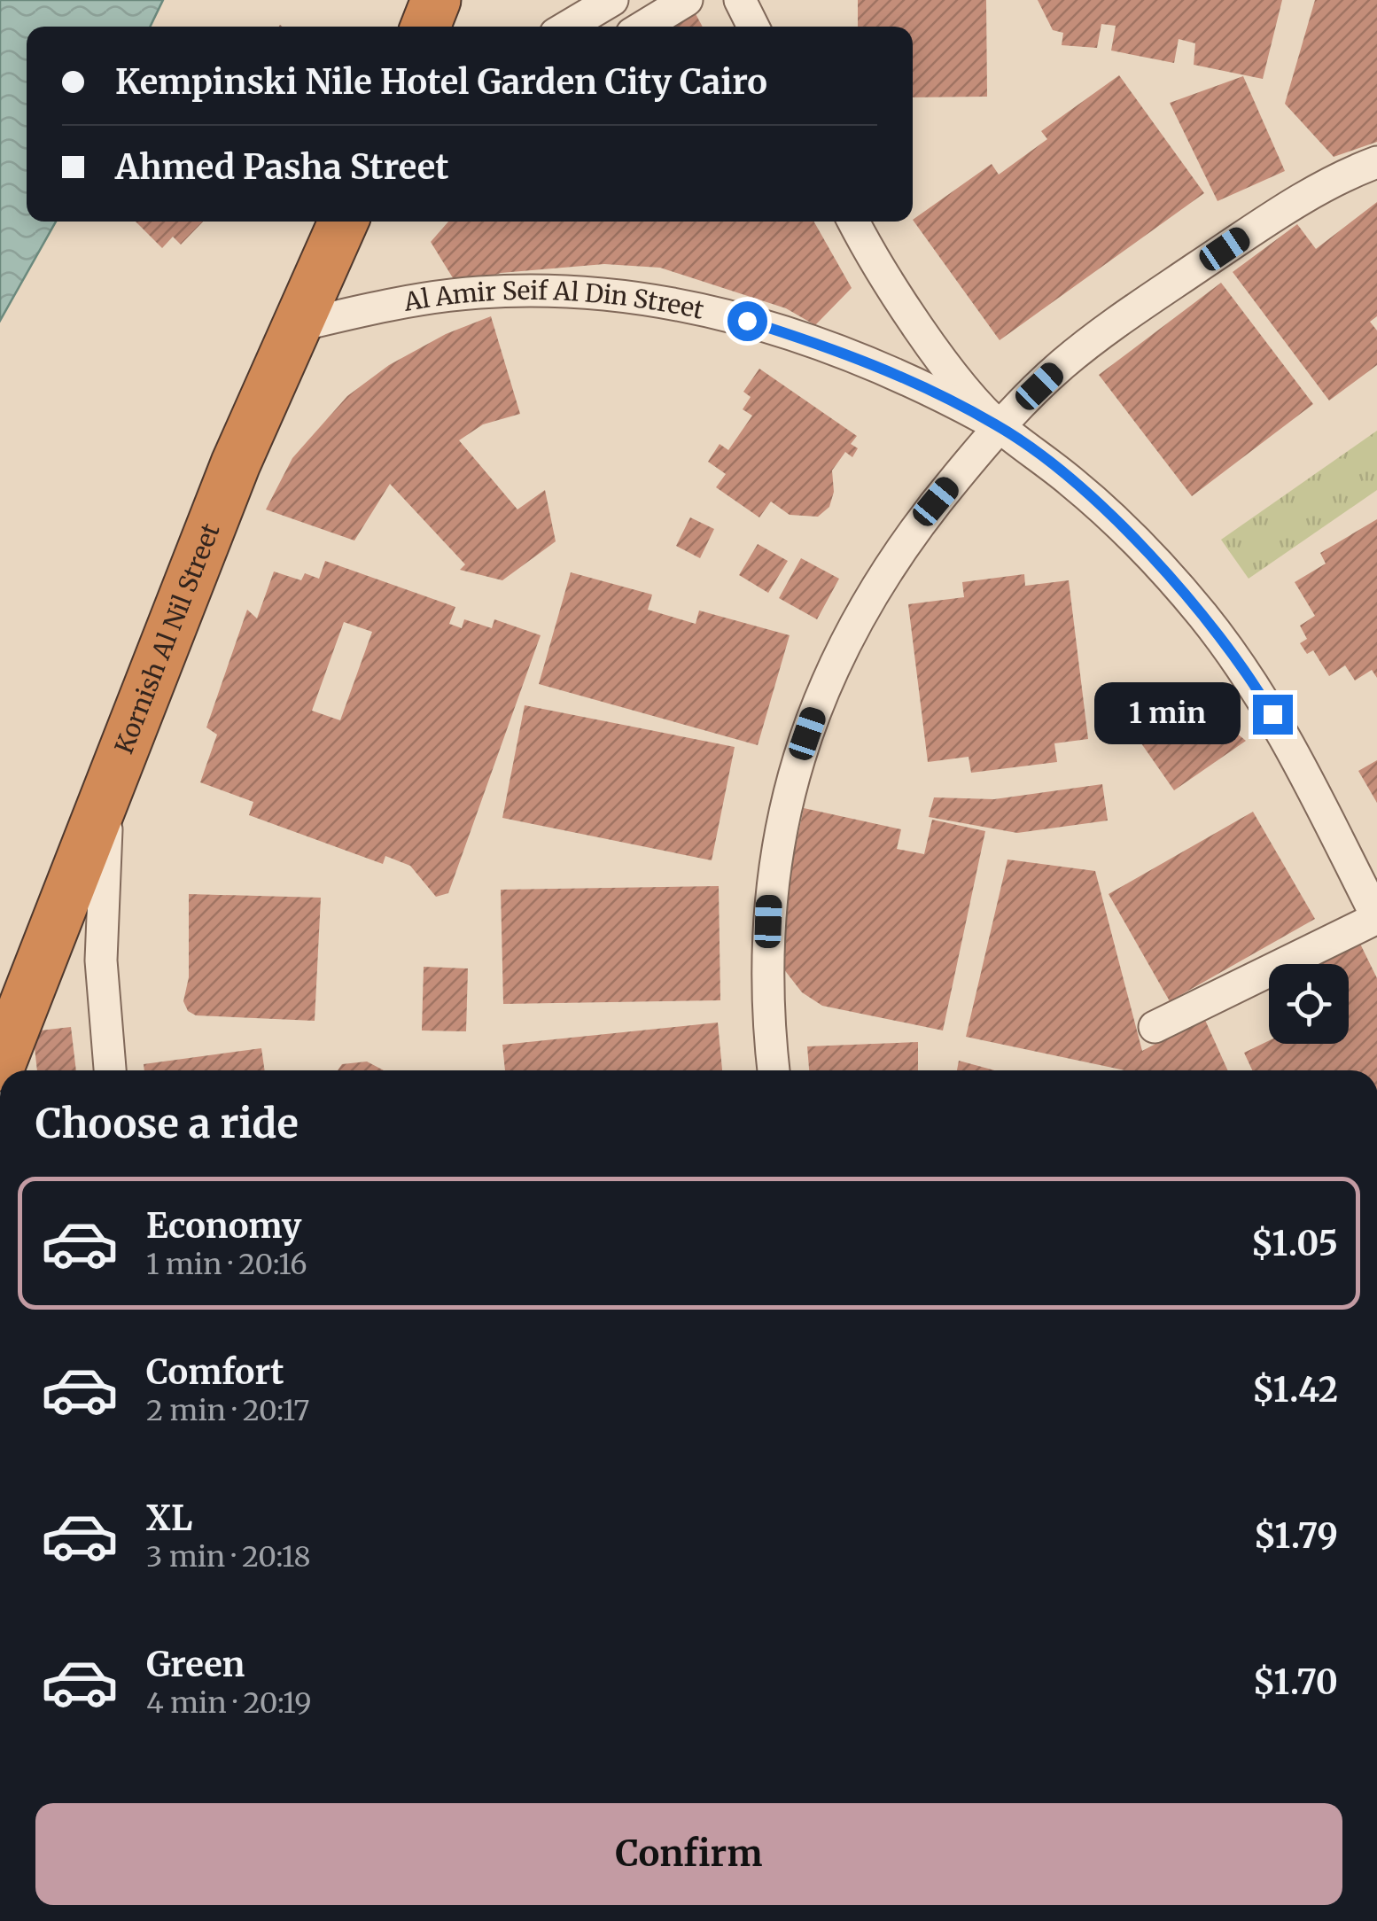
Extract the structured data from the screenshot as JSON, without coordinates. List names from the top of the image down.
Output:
{
  "streets": {
    "highway": ["Kornish Al Nil Street"],
    "street": ["Al Amir Seif Al Din Street"]
  },
  "crossings": [
    ["Al Amir Seif Al Din Street", "Kornish Al Nil Street"]
  ],
  "page": {
    "banner": ["Kempinski Nile Hotel Garden City Cairo", "Ahmed Pasha Street"],
    "bubble": "1 min",
    "heading": "Choose a ride",
    "list": [
      {
        "name": "Economy",
        "note": "1 min · 20:16",
        "value": "$1.05"
      },
      {
        "name": "Comfort",
        "note": "2 min · 20:17",
        "value": "$1.42"
      },
      {
        "name": "XL",
        "note": "3 min · 20:18",
        "value": "$1.79"
      },
      {
        "name": "Green",
        "note": "4 min · 20:19",
        "value": "$1.70"
      }
    ],
    "buttons": "Confirm"
  }
}
